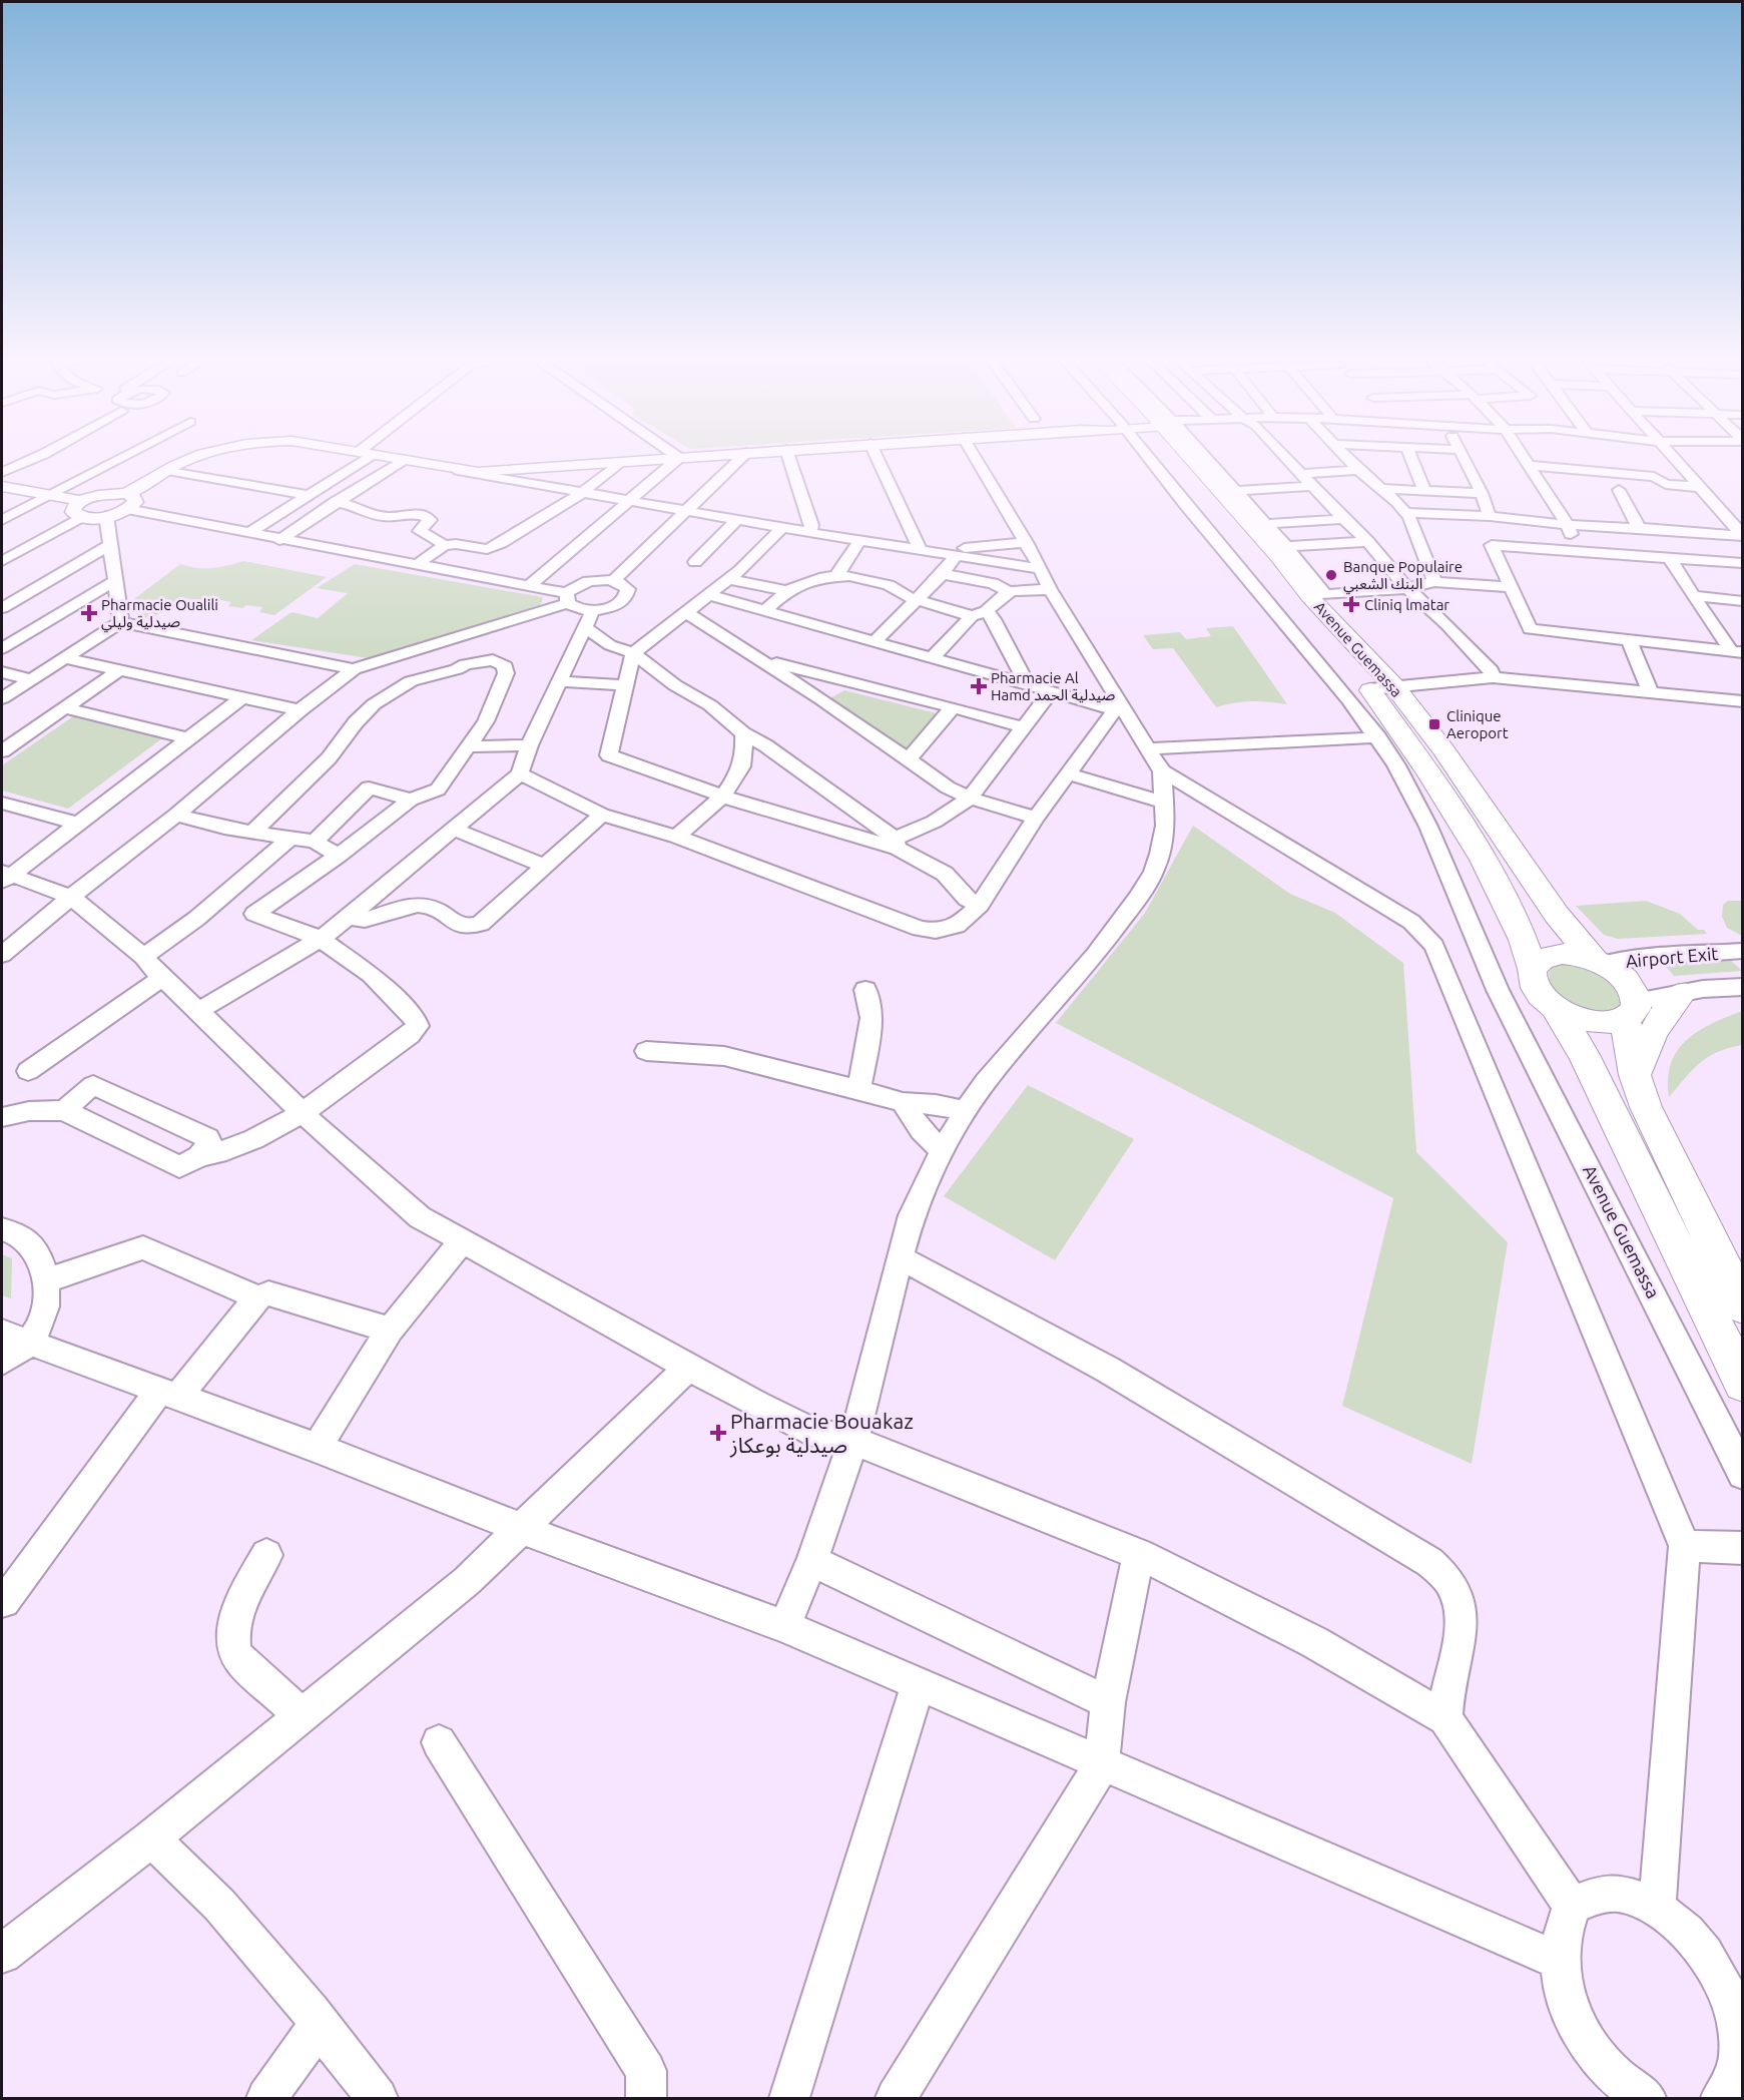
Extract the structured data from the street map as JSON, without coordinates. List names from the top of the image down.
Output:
{
  "streets": {
    "main road": ["Avenue Guemassa"],
    "street": ["Airport Exit"]
  },
  "crossings": [
    ["Avenue Guemassa", "Airport Exit"]
  ],
  "places": {
    "other": ["Banque Populaire البنك الشعبي"],
    "health": [
      "Cliniq lmatar",
      "Pharmacie Oualili صيدلية وليلي",
      "Pharmacie Al Hamd صيدلية الحمد",
      "Pharmacie Bouakaz صيدلية بوعكاز"
    ],
    "transit": ["Clinique Aeroport"]
  }
}
